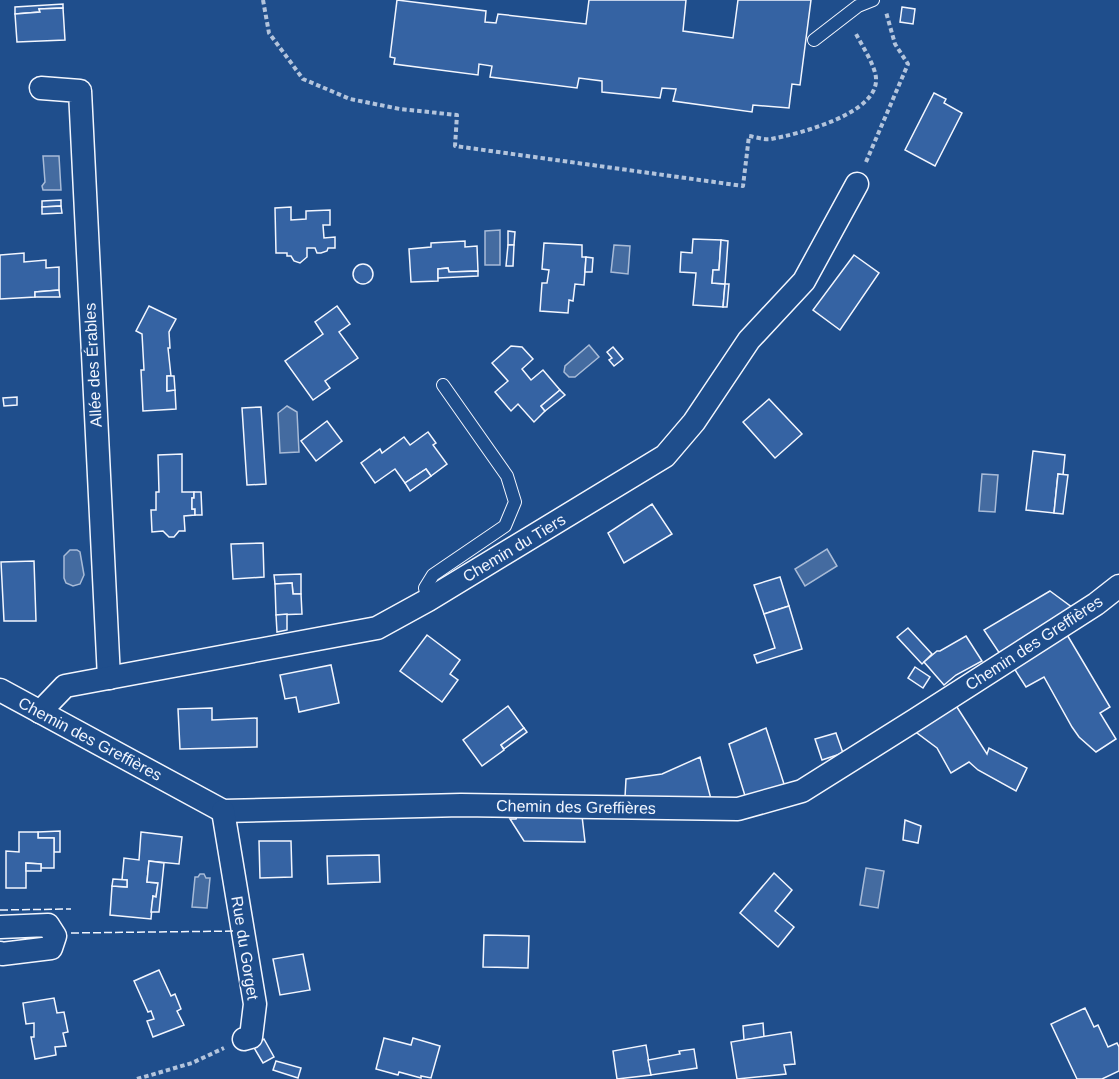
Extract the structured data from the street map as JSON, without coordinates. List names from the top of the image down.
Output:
{
  "streets": {
    "street": [
      "Allée des Érables",
      "Chemin du Tiers",
      "Chemin des Greffières",
      "Rue du Gorget"
    ]
  },
  "crossings": [
    ["Allée des Érables", "Chemin du Tiers"],
    ["Chemin du Tiers", "Chemin des Greffières"],
    ["Chemin des Greffières", "Rue du Gorget"]
  ]
}
